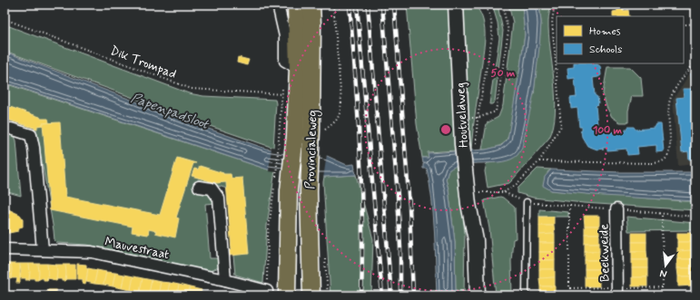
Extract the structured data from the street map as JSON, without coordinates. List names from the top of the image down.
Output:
{
  "streets": {
    "main road": ["Provincialeweg"],
    "street": ["Houtveldweg", "Mauvestraat", "Beekweide"],
    "path": ["Dik Trompad"]
  },
  "water": ["Papenpadsloot"],
  "legend": ["Homes", "Schools"],
  "north": "bottom",
  "rings": ["50 m", "100 m"]
}
